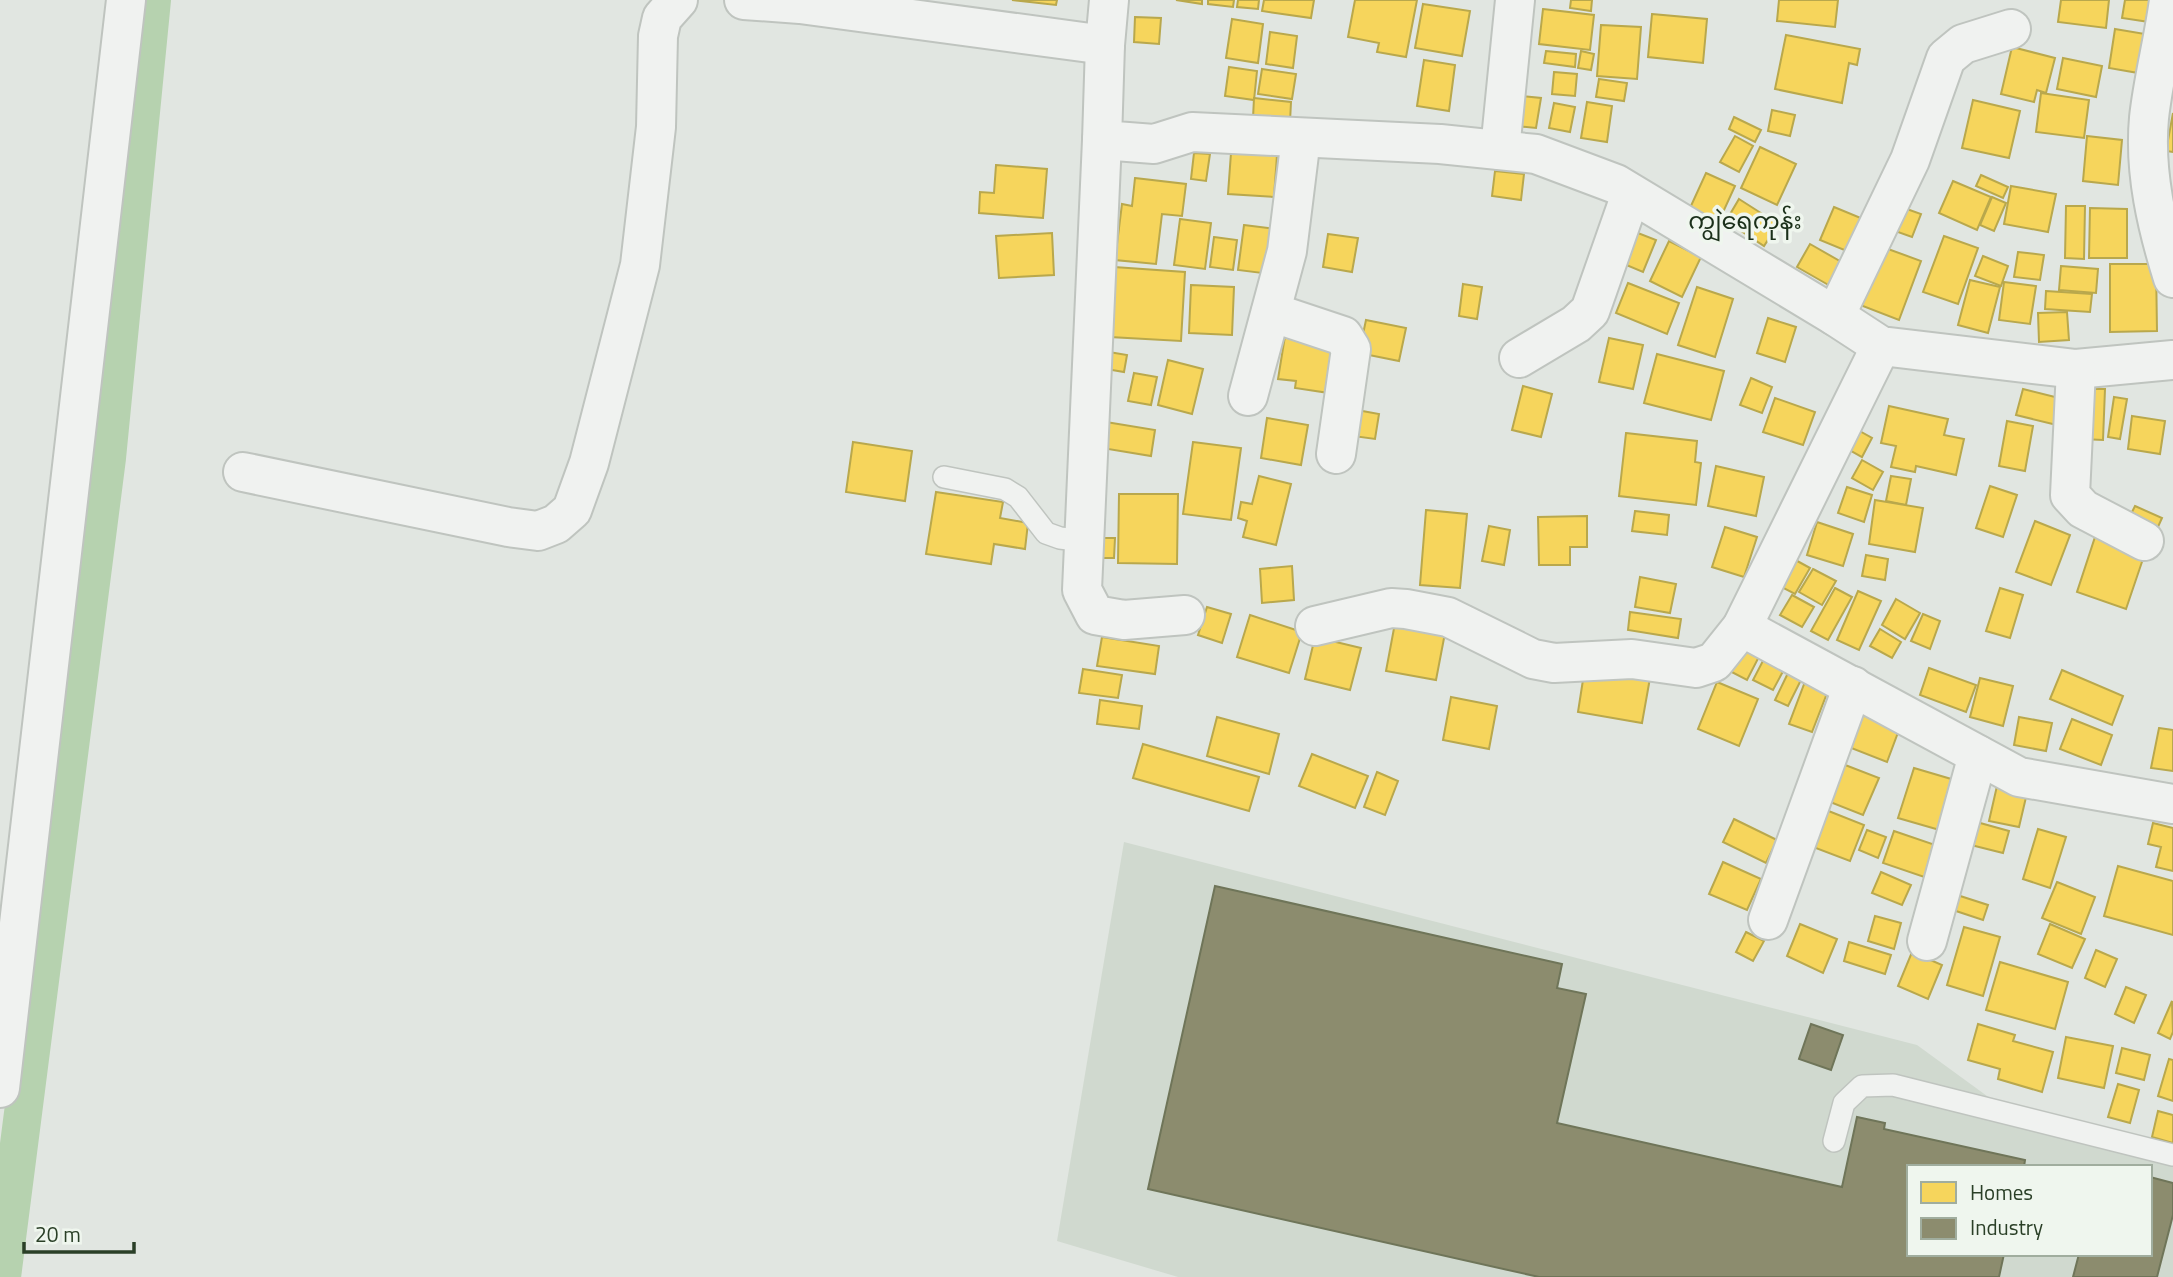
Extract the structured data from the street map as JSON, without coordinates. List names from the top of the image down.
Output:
{
  "districts": ["ကျွဲရေကုန်း"],
  "legend": ["Homes", "Industry"],
  "scale_bar": "20 m"
}
